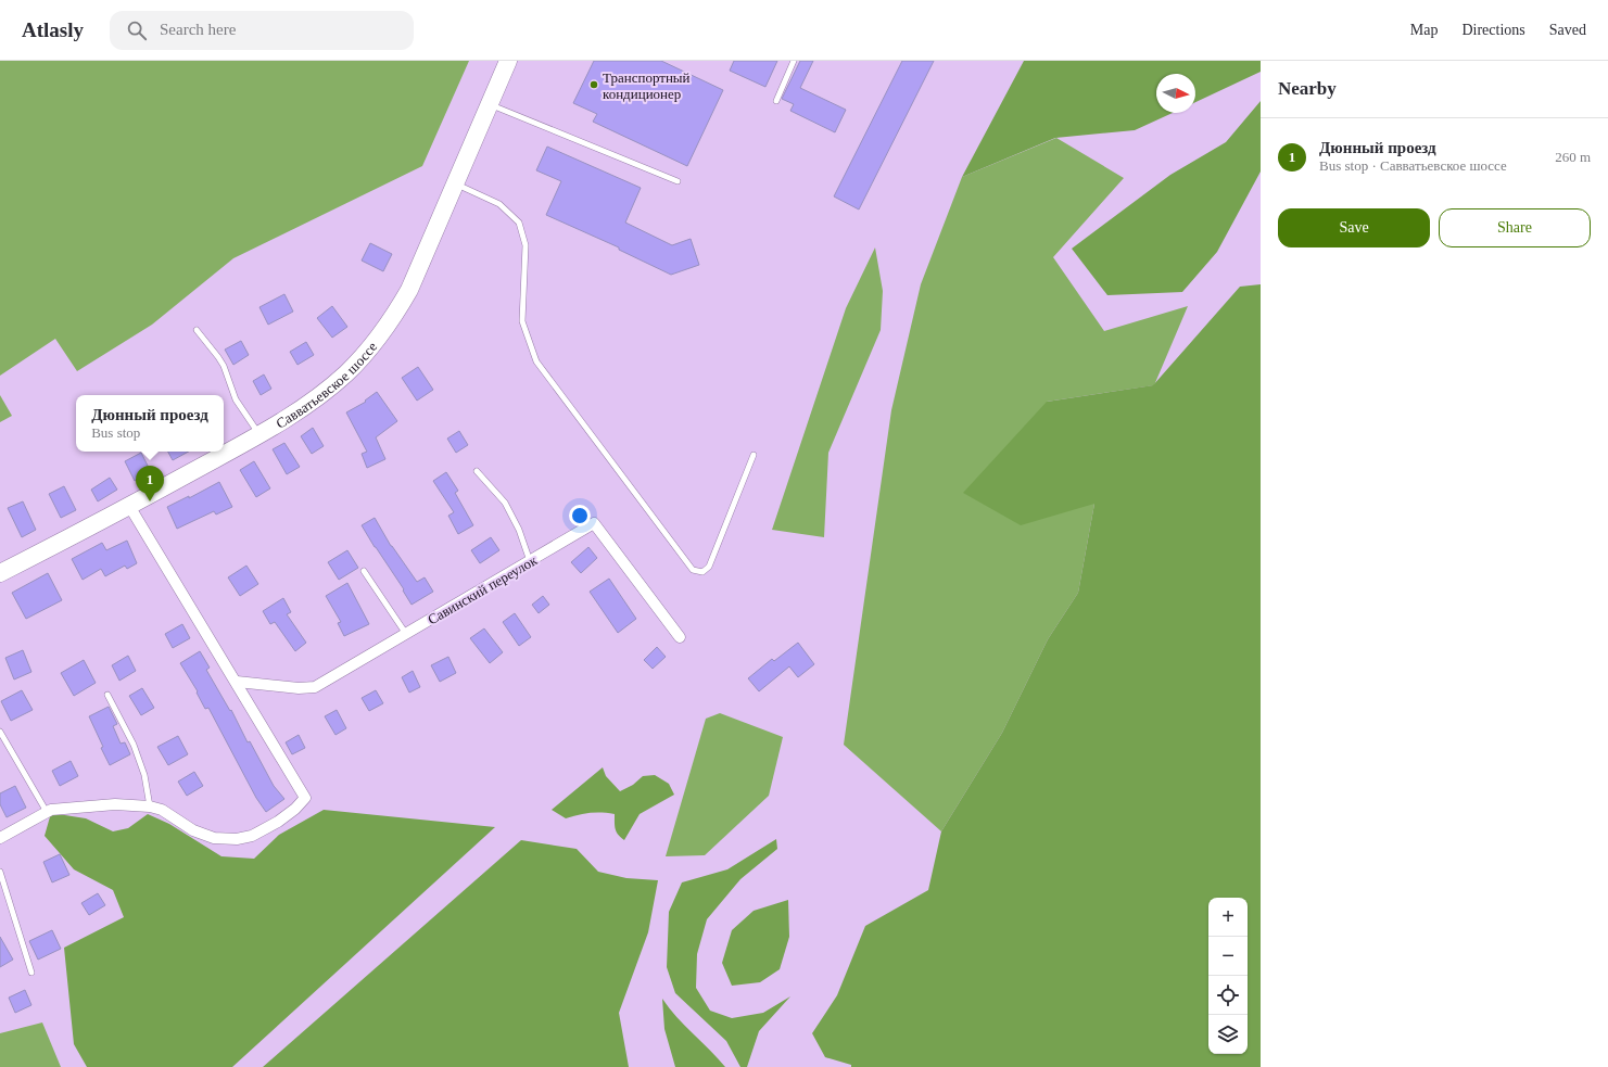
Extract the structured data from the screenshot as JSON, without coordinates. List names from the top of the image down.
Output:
{
  "streets": {
    "main road": ["Савватьевское шоссе"],
    "street": ["Савинский переулок"]
  },
  "places": ["Транспортный кондиционер"],
  "north": "right",
  "page": {
    "header": "Atlasly",
    "search": "Search here",
    "nav": ["Map", "Directions", "Saved"],
    "heading": "Nearby",
    "list": [
      {
        "mark": "1",
        "name": "Дюнный проезд",
        "note": "Bus stop · Савватьевское шоссе",
        "value": "260 m"
      }
    ],
    "buttons": ["Save", "Share"],
    "popup": ["Дюнный проезд", "Bus stop"],
    "pins": "1",
    "map_buttons": ["+", "−"]
  }
}
